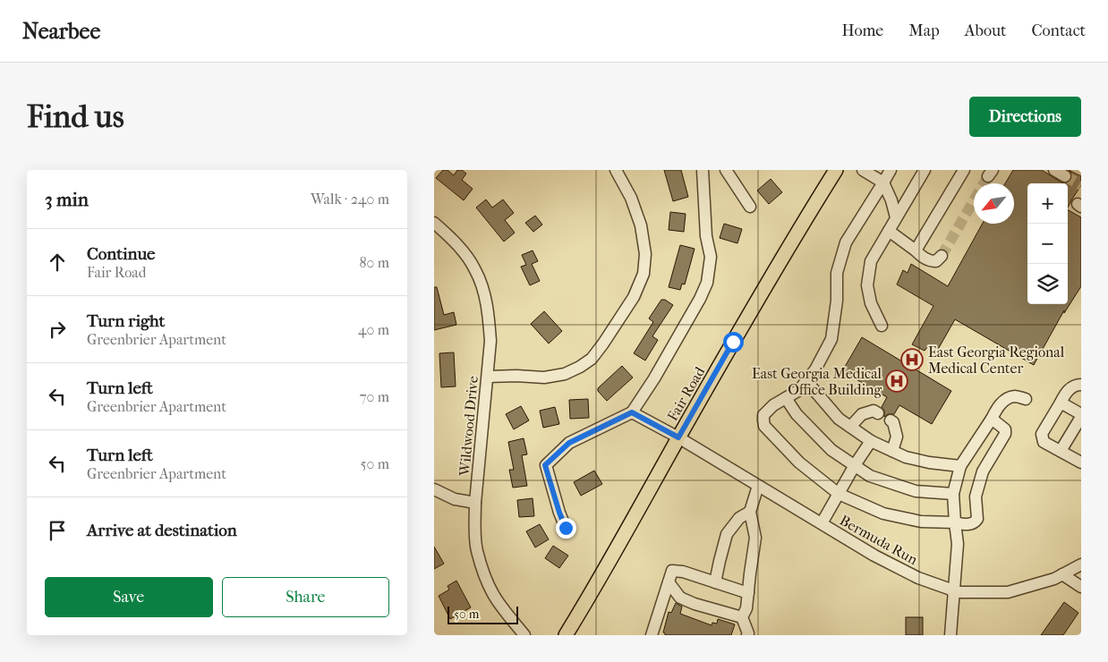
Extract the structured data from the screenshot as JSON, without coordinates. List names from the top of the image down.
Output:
{
  "streets": {
    "main road": ["Fair Road"],
    "street": ["Wildwood Drive", "Bermuda Run"]
  },
  "crossings": [
    ["Fair Road", "Bermuda Run"]
  ],
  "places": {
    "hospital": ["East Georgia Regional Medical Center", "East Georgia Medical Office Building"]
  },
  "scale_bar": "50 m",
  "north": "bottom left",
  "page": {
    "header": "Nearbee",
    "nav": [
      "Home",
      "Map",
      "About",
      "Contact"
    ],
    "buttons": [
      "Directions",
      ["Save", "Share"]
    ],
    "title": "Find us",
    "heading": ["3 min", "Walk · 240 m"],
    "map_buttons": ["+", "−"],
    "list": [
      ["Continue", "Fair Road", "80 m"],
      ["Turn right", "Greenbrier Apartment", "40 m"],
      ["Turn left", "Greenbrier Apartment", "70 m"],
      ["Turn left", "Greenbrier Apartment", "50 m"],
      "Arrive at destination"
    ],
    "scale": "50 m"
  }
}
